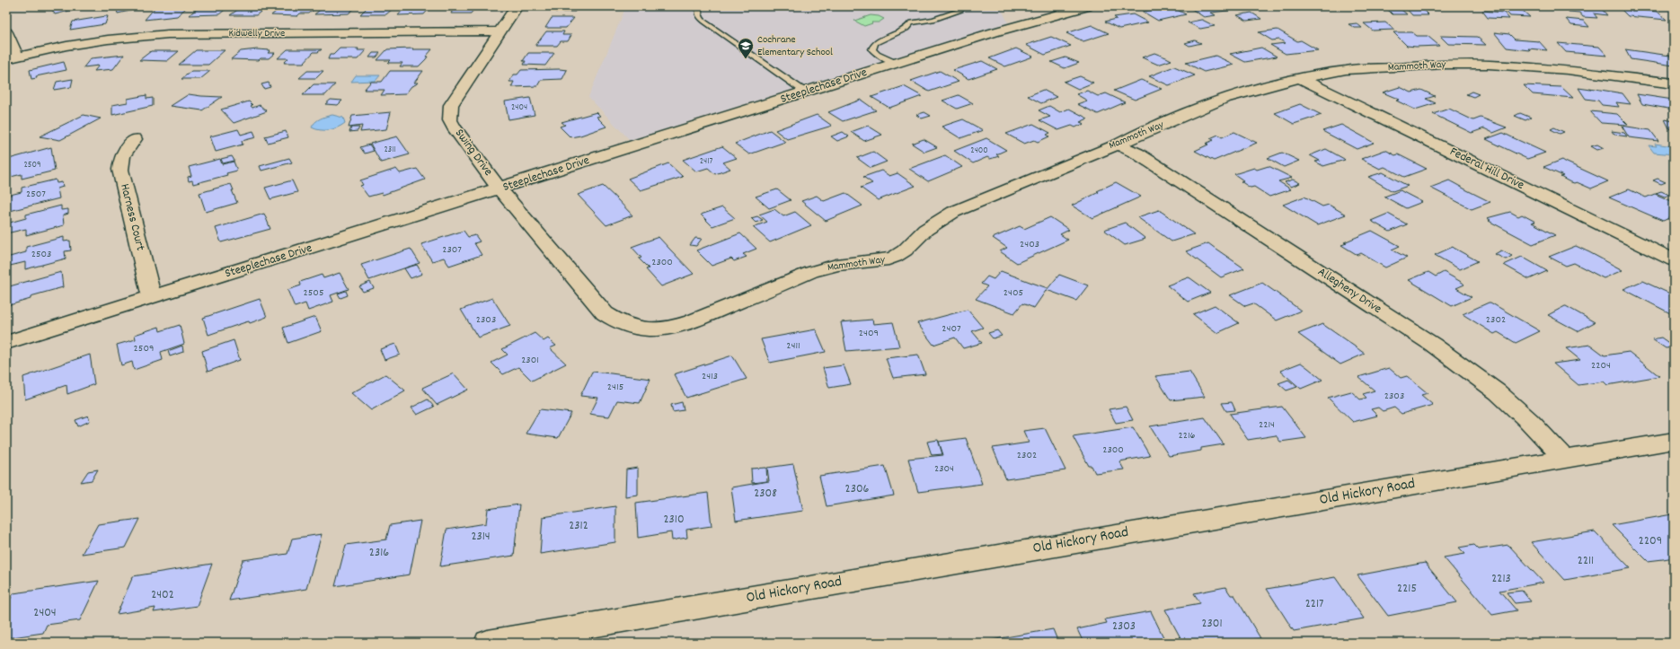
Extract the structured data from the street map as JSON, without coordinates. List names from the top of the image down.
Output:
{
  "streets": {
    "street": [
      "Kidwelly Drive",
      "Mammoth Way",
      "Steeplechase Drive",
      "Swing Drive",
      "Federal Hill Drive",
      "Harness Court",
      "Allegheny Drive",
      "Old Hickory Road"
    ]
  },
  "crossings": [
    ["Kidwelly Drive", "Swing Drive"],
    ["Mammoth Way", "Swing Drive"],
    ["Mammoth Way", "Federal Hill Drive"],
    ["Mammoth Way", "Allegheny Drive"],
    ["Steeplechase Drive", "Swing Drive"],
    ["Steeplechase Drive", "Harness Court"],
    ["Allegheny Drive", "Old Hickory Road"]
  ],
  "places": {
    "school or university": ["Cochrane Elementary School"]
  },
  "house_numbers": [
    "2404",
    "2311",
    "2400",
    "2417",
    "2509",
    "2507",
    "2403",
    "2307",
    "2503",
    "2300",
    "2505",
    "2405",
    "2303",
    "2302",
    "2407",
    "2409",
    "2411",
    "2509",
    "2301",
    "2204",
    "2413",
    "2415",
    "2303",
    "2214",
    "2216",
    "2300",
    "2302",
    "2304",
    "2306",
    "2308",
    "2310",
    "2312",
    "2314",
    "2209",
    "2316",
    "2211",
    "2213",
    "2215",
    "2402",
    "2217",
    "2404",
    "2301",
    "2303"
  ]
}
